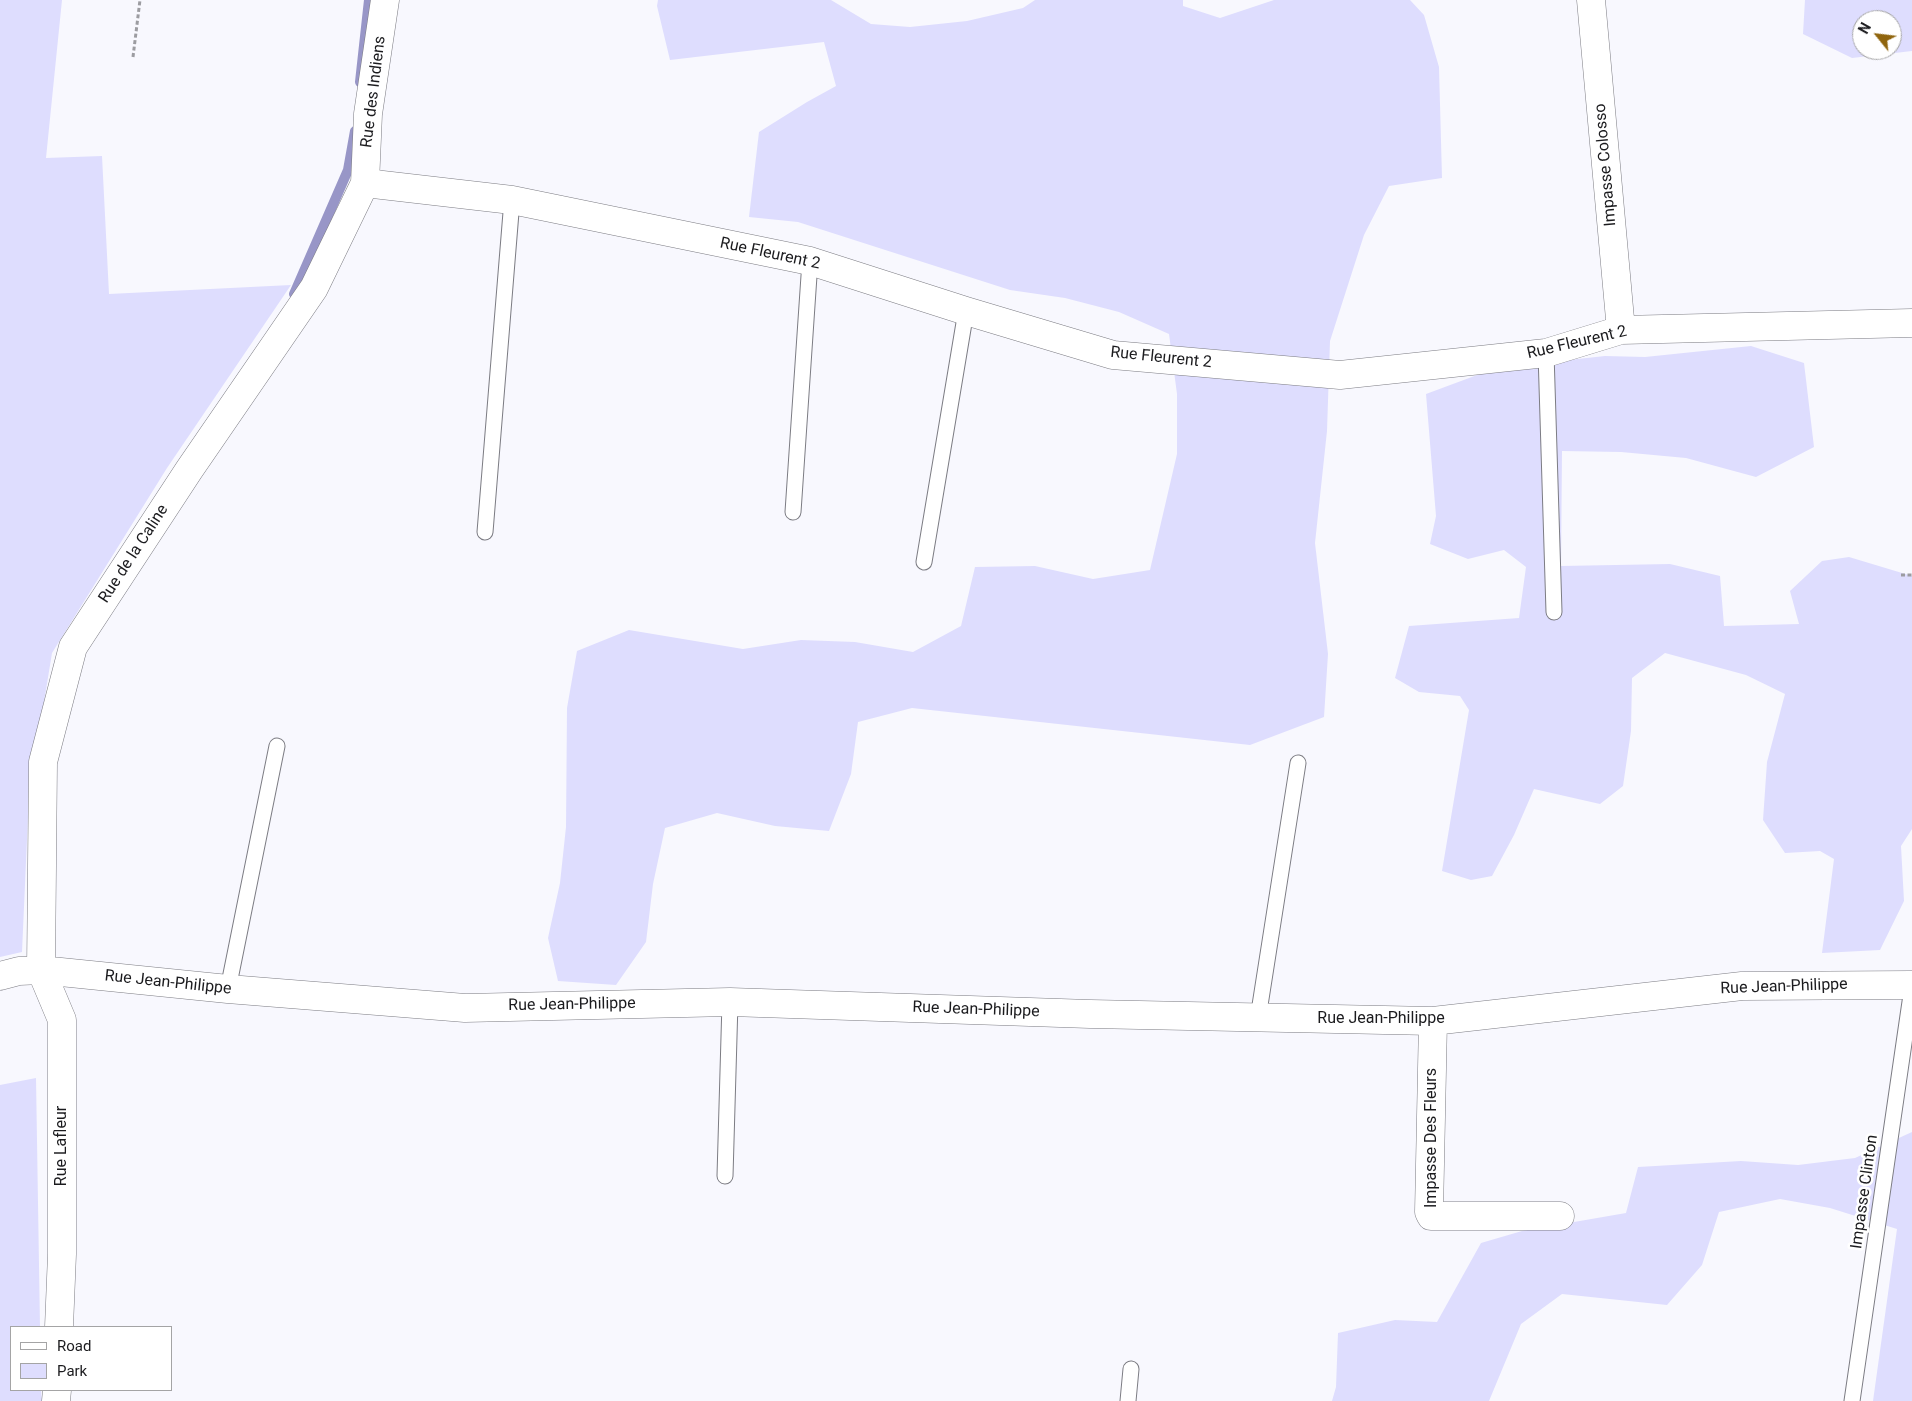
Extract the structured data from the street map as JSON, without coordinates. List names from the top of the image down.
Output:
{
  "streets": {
    "street": [
      "Rue des Indiens",
      "Impasse Colosso",
      "Rue Fleurent 2",
      "Rue de la Caline",
      "Rue Jean-Philippe",
      "Impasse Des Fleurs",
      "Rue Lafleur"
    ],
    "lane": ["Impasse Clinton"]
  },
  "crossings": [
    ["Rue des Indiens", "Rue Fleurent 2"],
    ["Rue des Indiens", "Rue de la Caline"],
    ["Impasse Colosso", "Rue Fleurent 2"],
    ["Rue Fleurent 2", "Rue de la Caline"],
    ["Rue de la Caline", "Rue Jean-Philippe"],
    ["Rue de la Caline", "Rue Lafleur"],
    ["Rue Jean-Philippe", "Impasse Des Fleurs"],
    ["Rue Jean-Philippe", "Rue Lafleur"],
    ["Rue Jean-Philippe", "Impasse Clinton"]
  ],
  "legend": ["Road", "Park"],
  "north": "top left"
}
